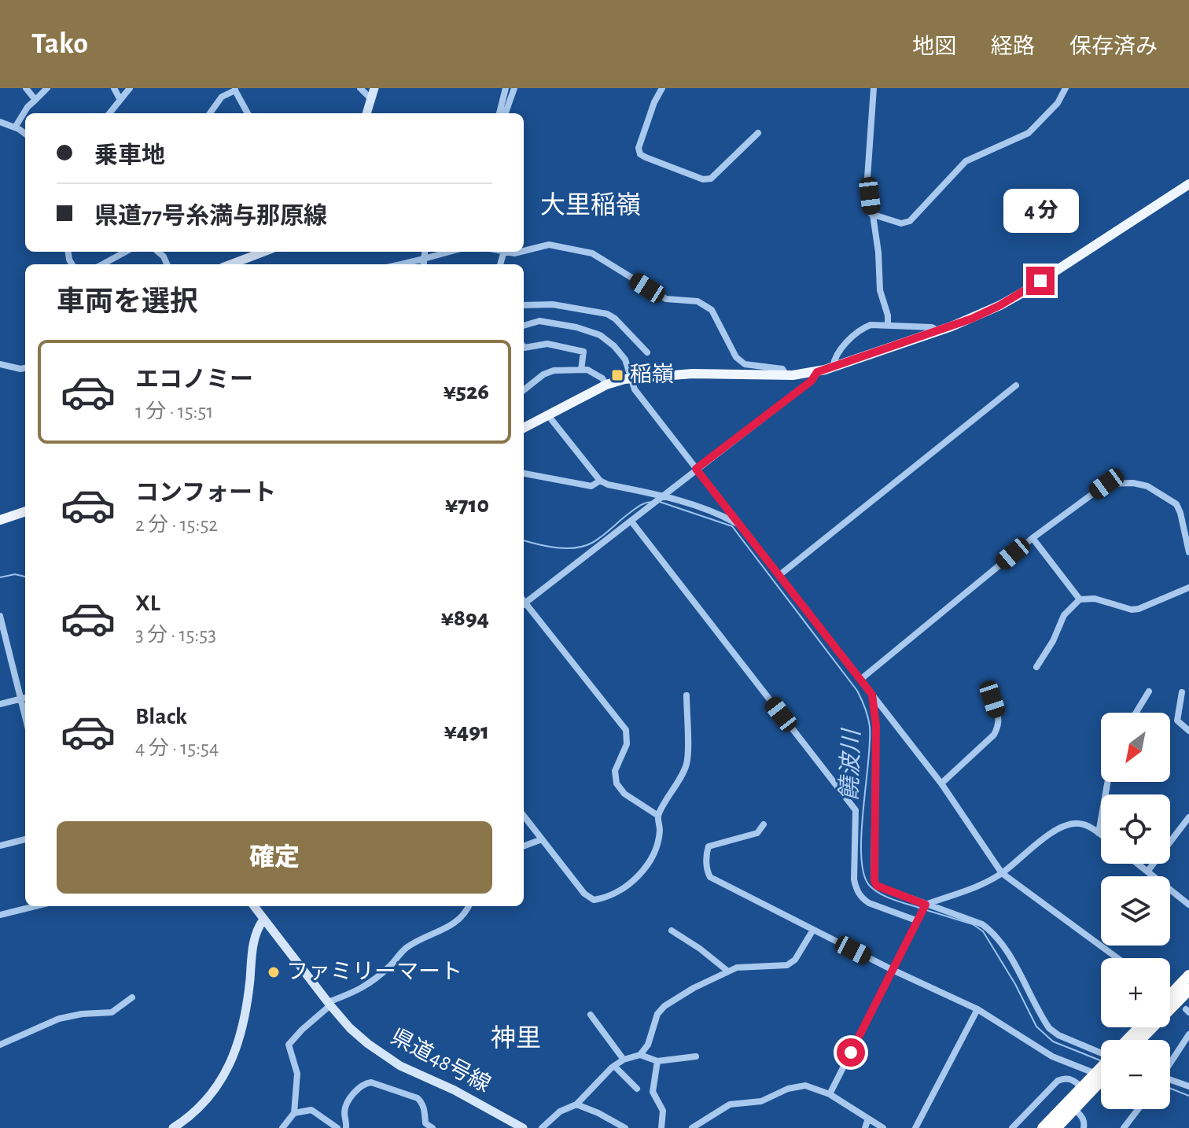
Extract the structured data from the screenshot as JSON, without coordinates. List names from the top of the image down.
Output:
{
  "streets": {
    "main road": ["県道48号線"]
  },
  "districts": ["大里稲嶺", "神里"],
  "water": ["饒波川"],
  "places": {
    "transit": ["稲嶺"],
    "other": ["ファミリーマート"]
  },
  "north": "bottom left",
  "page": {
    "header": "Tako",
    "nav": ["地図", "経路", "保存済み"],
    "banner": ["乗車地", "県道77号糸満与那原線"],
    "bubble": "4 分",
    "heading": "車両を選択",
    "list": [
      {
        "name": "エコノミー",
        "note": "1 分 · 15:51",
        "value": "¥526"
      },
      {
        "name": "コンフォート",
        "note": "2 分 · 15:52",
        "value": "¥710"
      },
      {
        "name": "XL",
        "note": "3 分 · 15:53",
        "value": "¥894"
      },
      {
        "name": "Black",
        "note": "4 分 · 15:54",
        "value": "¥491"
      }
    ],
    "map_buttons": ["+", "−"],
    "buttons": "確定"
  }
}
